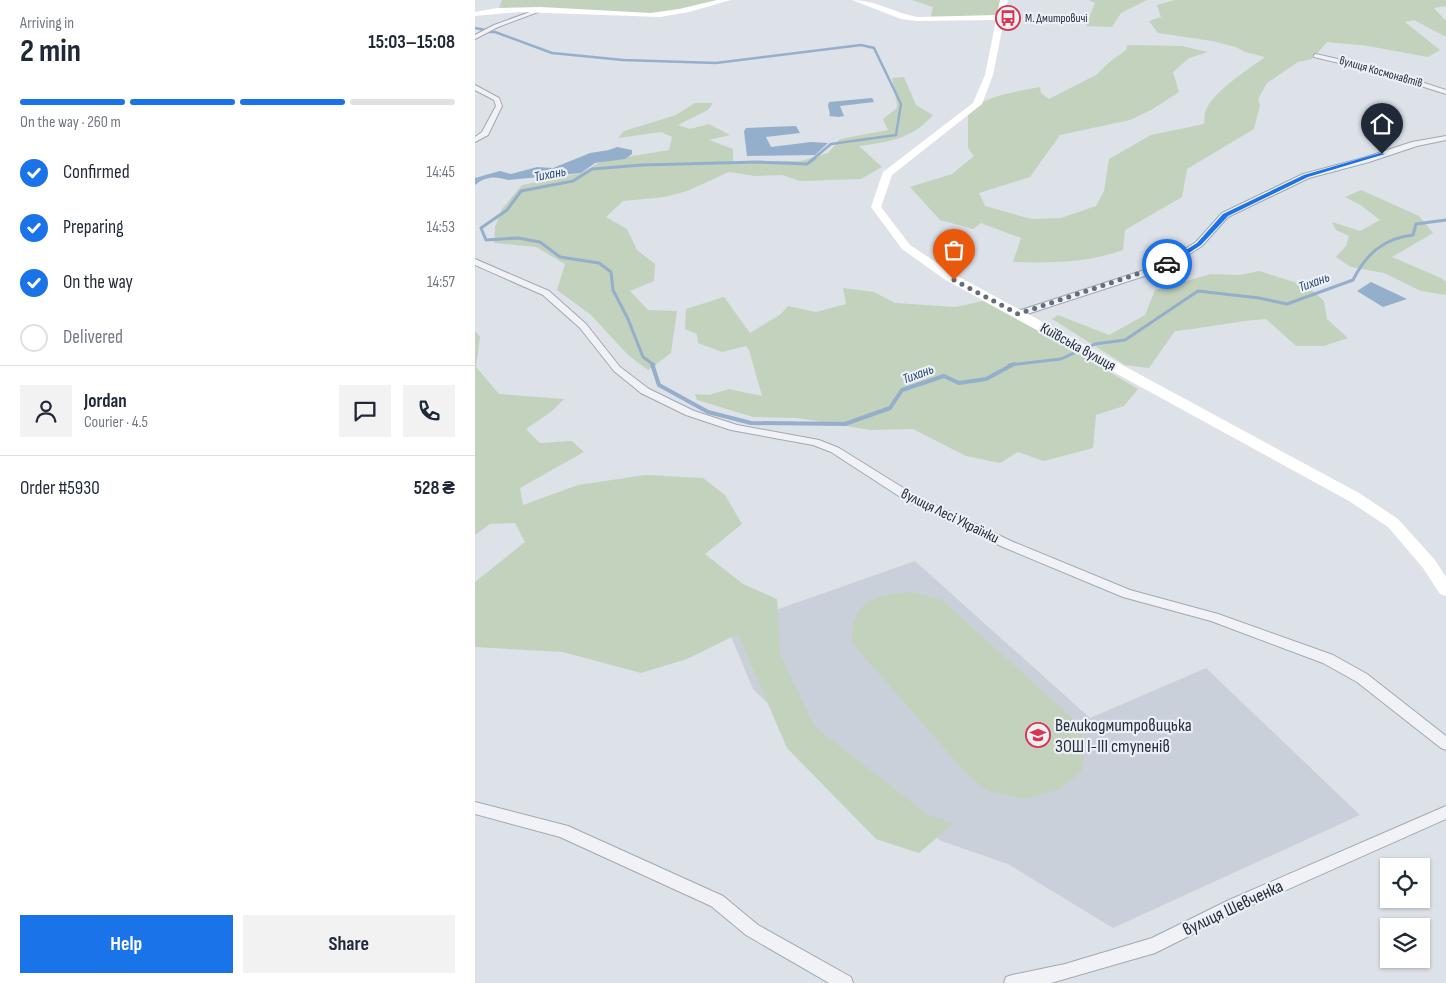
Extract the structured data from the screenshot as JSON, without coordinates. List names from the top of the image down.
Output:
{
  "streets": {
    "main road": ["Київська вулиця"],
    "street": ["вулиця Космонавтів", "вулиця Лесі Українки", "вулиця Шевченка"]
  },
  "water": ["Тихань"],
  "places": {
    "bus stop": ["М. Дмитровичі"],
    "school or university": ["Великодмитровицька ЗОШ І-ІІІ ступенів"]
  },
  "page": {
    "heading": ["2 min", "Arriving in", "15:03–15:08"],
    "panel": [
      "Jordan",
      "Courier · 4.5",
      "Order #5930",
      "528 ₴"
    ],
    "bar": "On the way · 260 m",
    "list": [
      ["Confirmed", "14:45"],
      ["Preparing", "14:53"],
      ["On the way", "14:57"],
      "Delivered"
    ],
    "buttons": ["Help", "Share"]
  }
}
